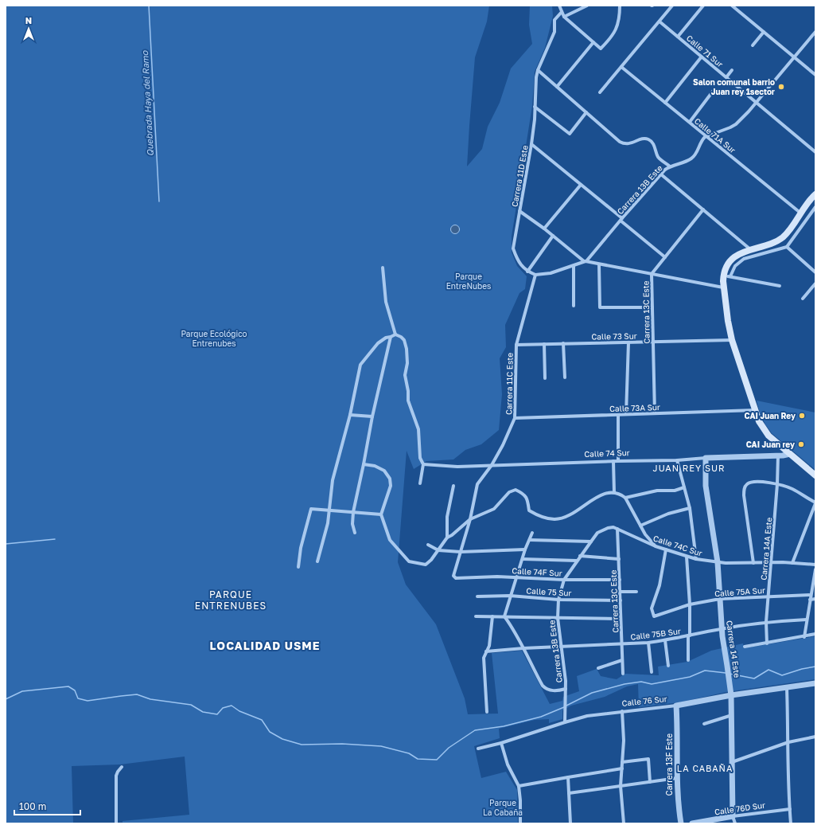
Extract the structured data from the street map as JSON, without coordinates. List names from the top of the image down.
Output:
{
  "streets": {
    "street": [
      "Calle 71 Sur",
      "Calle 71A Sur",
      "Carrera 11D Este",
      "Carrera 13B Este",
      "Carrera 13C Este",
      "Calle 73 Sur",
      "Carrera 11C Este",
      "Calle 73A Sur",
      "Calle 74 Sur",
      "Calle 74C Sur",
      "Carrera 14A Este",
      "Calle 74F Sur",
      "Calle 75 Sur",
      "Calle 75A Sur",
      "Calle 75B Sur",
      "Carrera 14 Este",
      "Calle 76 Sur",
      "Carrera 13F Este",
      "Calle 76D Sur"
    ]
  },
  "crossings": [
    ["Calle 71A Sur", "Carrera 13B Este"],
    ["Carrera 13B Este", "Carrera 13C Este"],
    ["Carrera 13B Este", "Calle 74C Sur"],
    ["Carrera 13B Este", "Calle 74F Sur"],
    ["Carrera 13B Este", "Calle 75 Sur"],
    ["Carrera 13B Este", "Calle 75B Sur"],
    ["Carrera 13B Este", "Calle 76 Sur"],
    ["Carrera 13C Este", "Calle 73 Sur"],
    ["Carrera 13C Este", "Calle 73A Sur"],
    ["Carrera 13C Este", "Calle 74C Sur"],
    ["Carrera 13C Este", "Calle 74F Sur"],
    ["Carrera 13C Este", "Calle 75 Sur"],
    ["Carrera 13C Este", "Calle 75B Sur"],
    ["Calle 73 Sur", "Carrera 11C Este"],
    ["Carrera 11C Este", "Calle 73A Sur"],
    ["Carrera 11C Este", "Calle 74 Sur"],
    ["Carrera 11C Este", "Calle 74F Sur"],
    ["Calle 74 Sur", "Carrera 14A Este"],
    ["Calle 74 Sur", "Carrera 14 Este"],
    ["Calle 74C Sur", "Carrera 14A Este"],
    ["Calle 74C Sur", "Calle 75A Sur"],
    ["Calle 74C Sur", "Carrera 14 Este"],
    ["Carrera 14A Este", "Calle 75A Sur"],
    ["Carrera 14A Este", "Calle 75B Sur"],
    ["Calle 75A Sur", "Carrera 14 Este"],
    ["Calle 75B Sur", "Carrera 14 Este"],
    ["Carrera 14 Este", "Calle 76 Sur"],
    ["Carrera 14 Este", "Calle 76D Sur"],
    ["Calle 76 Sur", "Carrera 13F Este"]
  ],
  "districts": [
    "JUAN REY SUR",
    "PARQUE ENTRENUBES",
    "LOCALIDAD USME",
    "LA CABAÑA"
  ],
  "water": ["Quebrada Haya del Ramo"],
  "parks": ["Parque EntreNubes", "Parque Ecológico Entrenubes", "Parque La Cabaña"],
  "places": ["Salon comunal barrio Juan rey 1sector", "CAI Juan Rey", "CAI Juan rey"],
  "scale_bar": "100 m",
  "north": "top"
}
